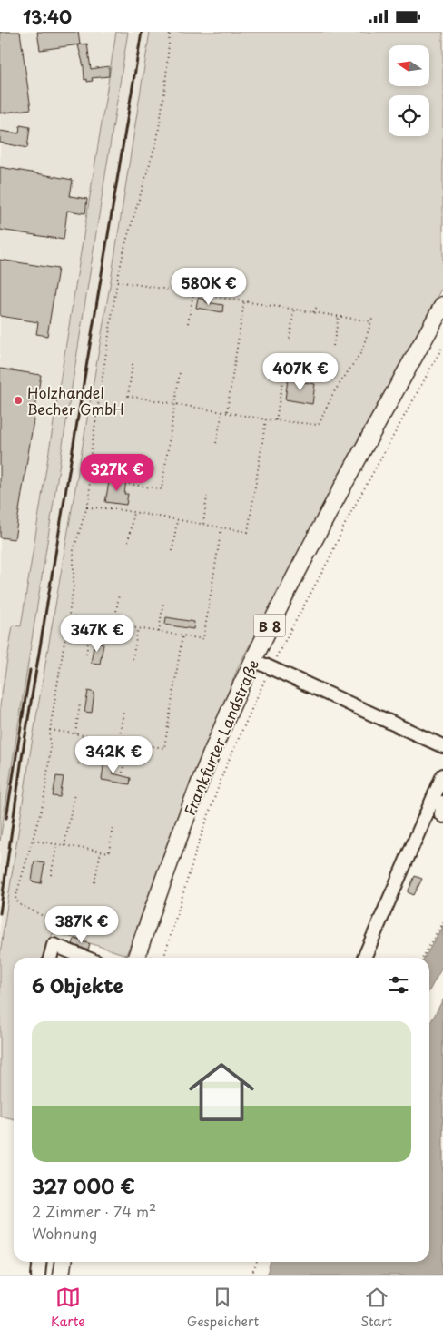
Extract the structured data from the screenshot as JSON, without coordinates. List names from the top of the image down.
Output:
{
  "streets": {
    "main road": ["B 8", "Frankfurter Landstraße"]
  },
  "places": ["Holzhandel Becher GmbH"],
  "north": "left",
  "page": {
    "status": "13:40",
    "price": [
      "580K €",
      "407K €",
      "327K €",
      "347K €",
      "342K €",
      "387K €"
    ],
    "heading": "6 Objekte",
    "list": [
      {
        "name": "327 000 €",
        "note": "2 Zimmer · 74 m² · Wohnung"
      }
    ],
    "tabs": ["Karte", "Gespeichert", "Start"]
  }
}
